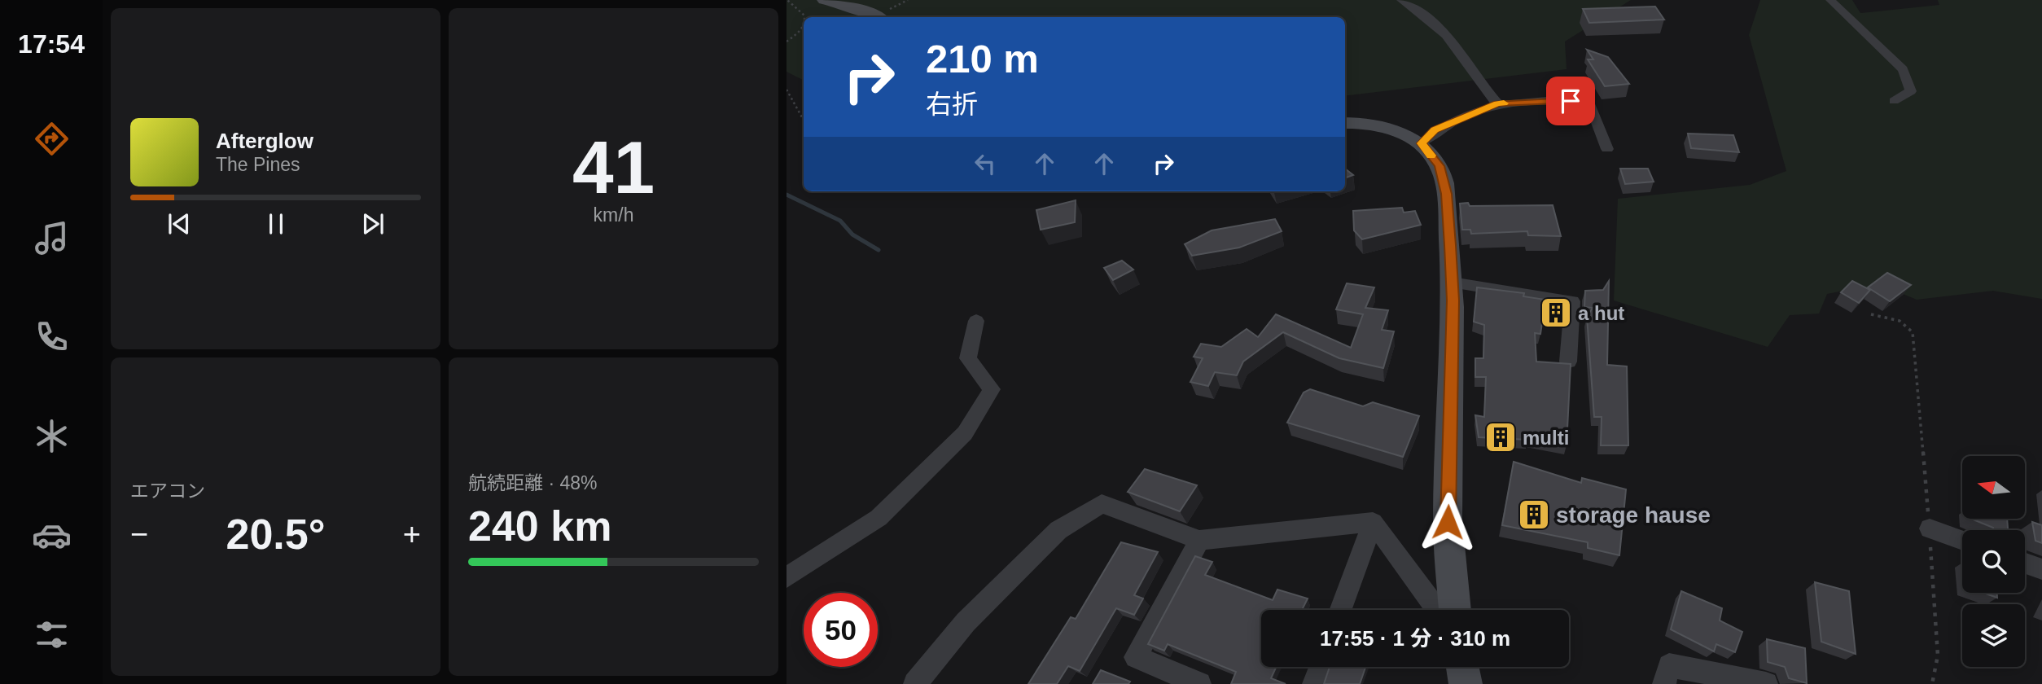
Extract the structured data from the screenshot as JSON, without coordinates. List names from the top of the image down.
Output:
{
  "places": {
    "building": ["a hut", "multi", "storage hause"]
  },
  "north": "left",
  "page": {
    "tabs": "17:54",
    "tile": [
      ["41", "km/h"],
      "エアコン",
      ["航続距離 · 48%", "240 km"]
    ],
    "turn": ["210 m", "右折"],
    "song": ["Afterglow", "The Pines"],
    "heat": ["−", "20.5°", "+"],
    "limit": "50",
    "trip": "17:55 · 1 分 · 310 m"
  }
}
